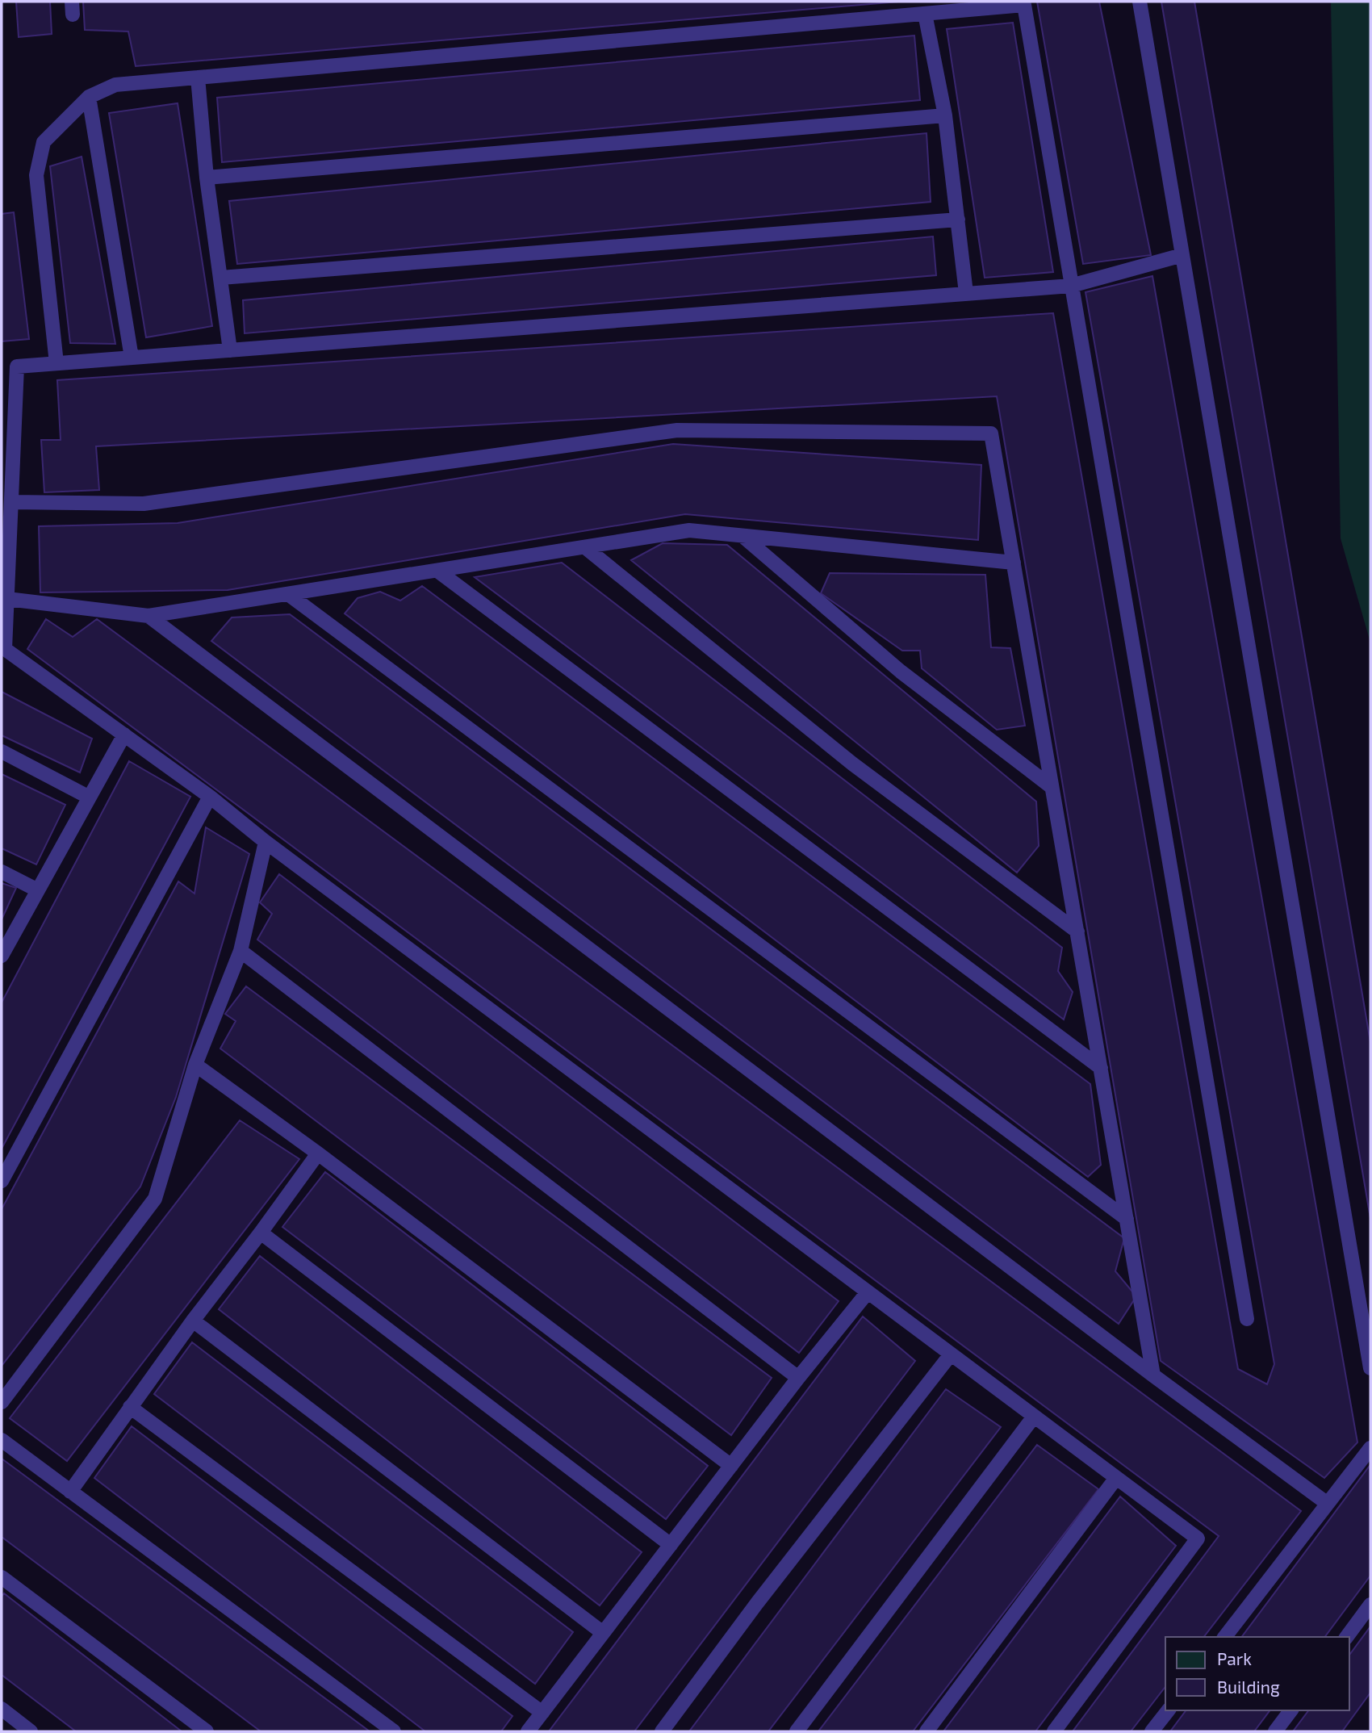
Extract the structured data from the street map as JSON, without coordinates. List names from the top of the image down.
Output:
{
  "legend": ["Park", "Building"]
}
